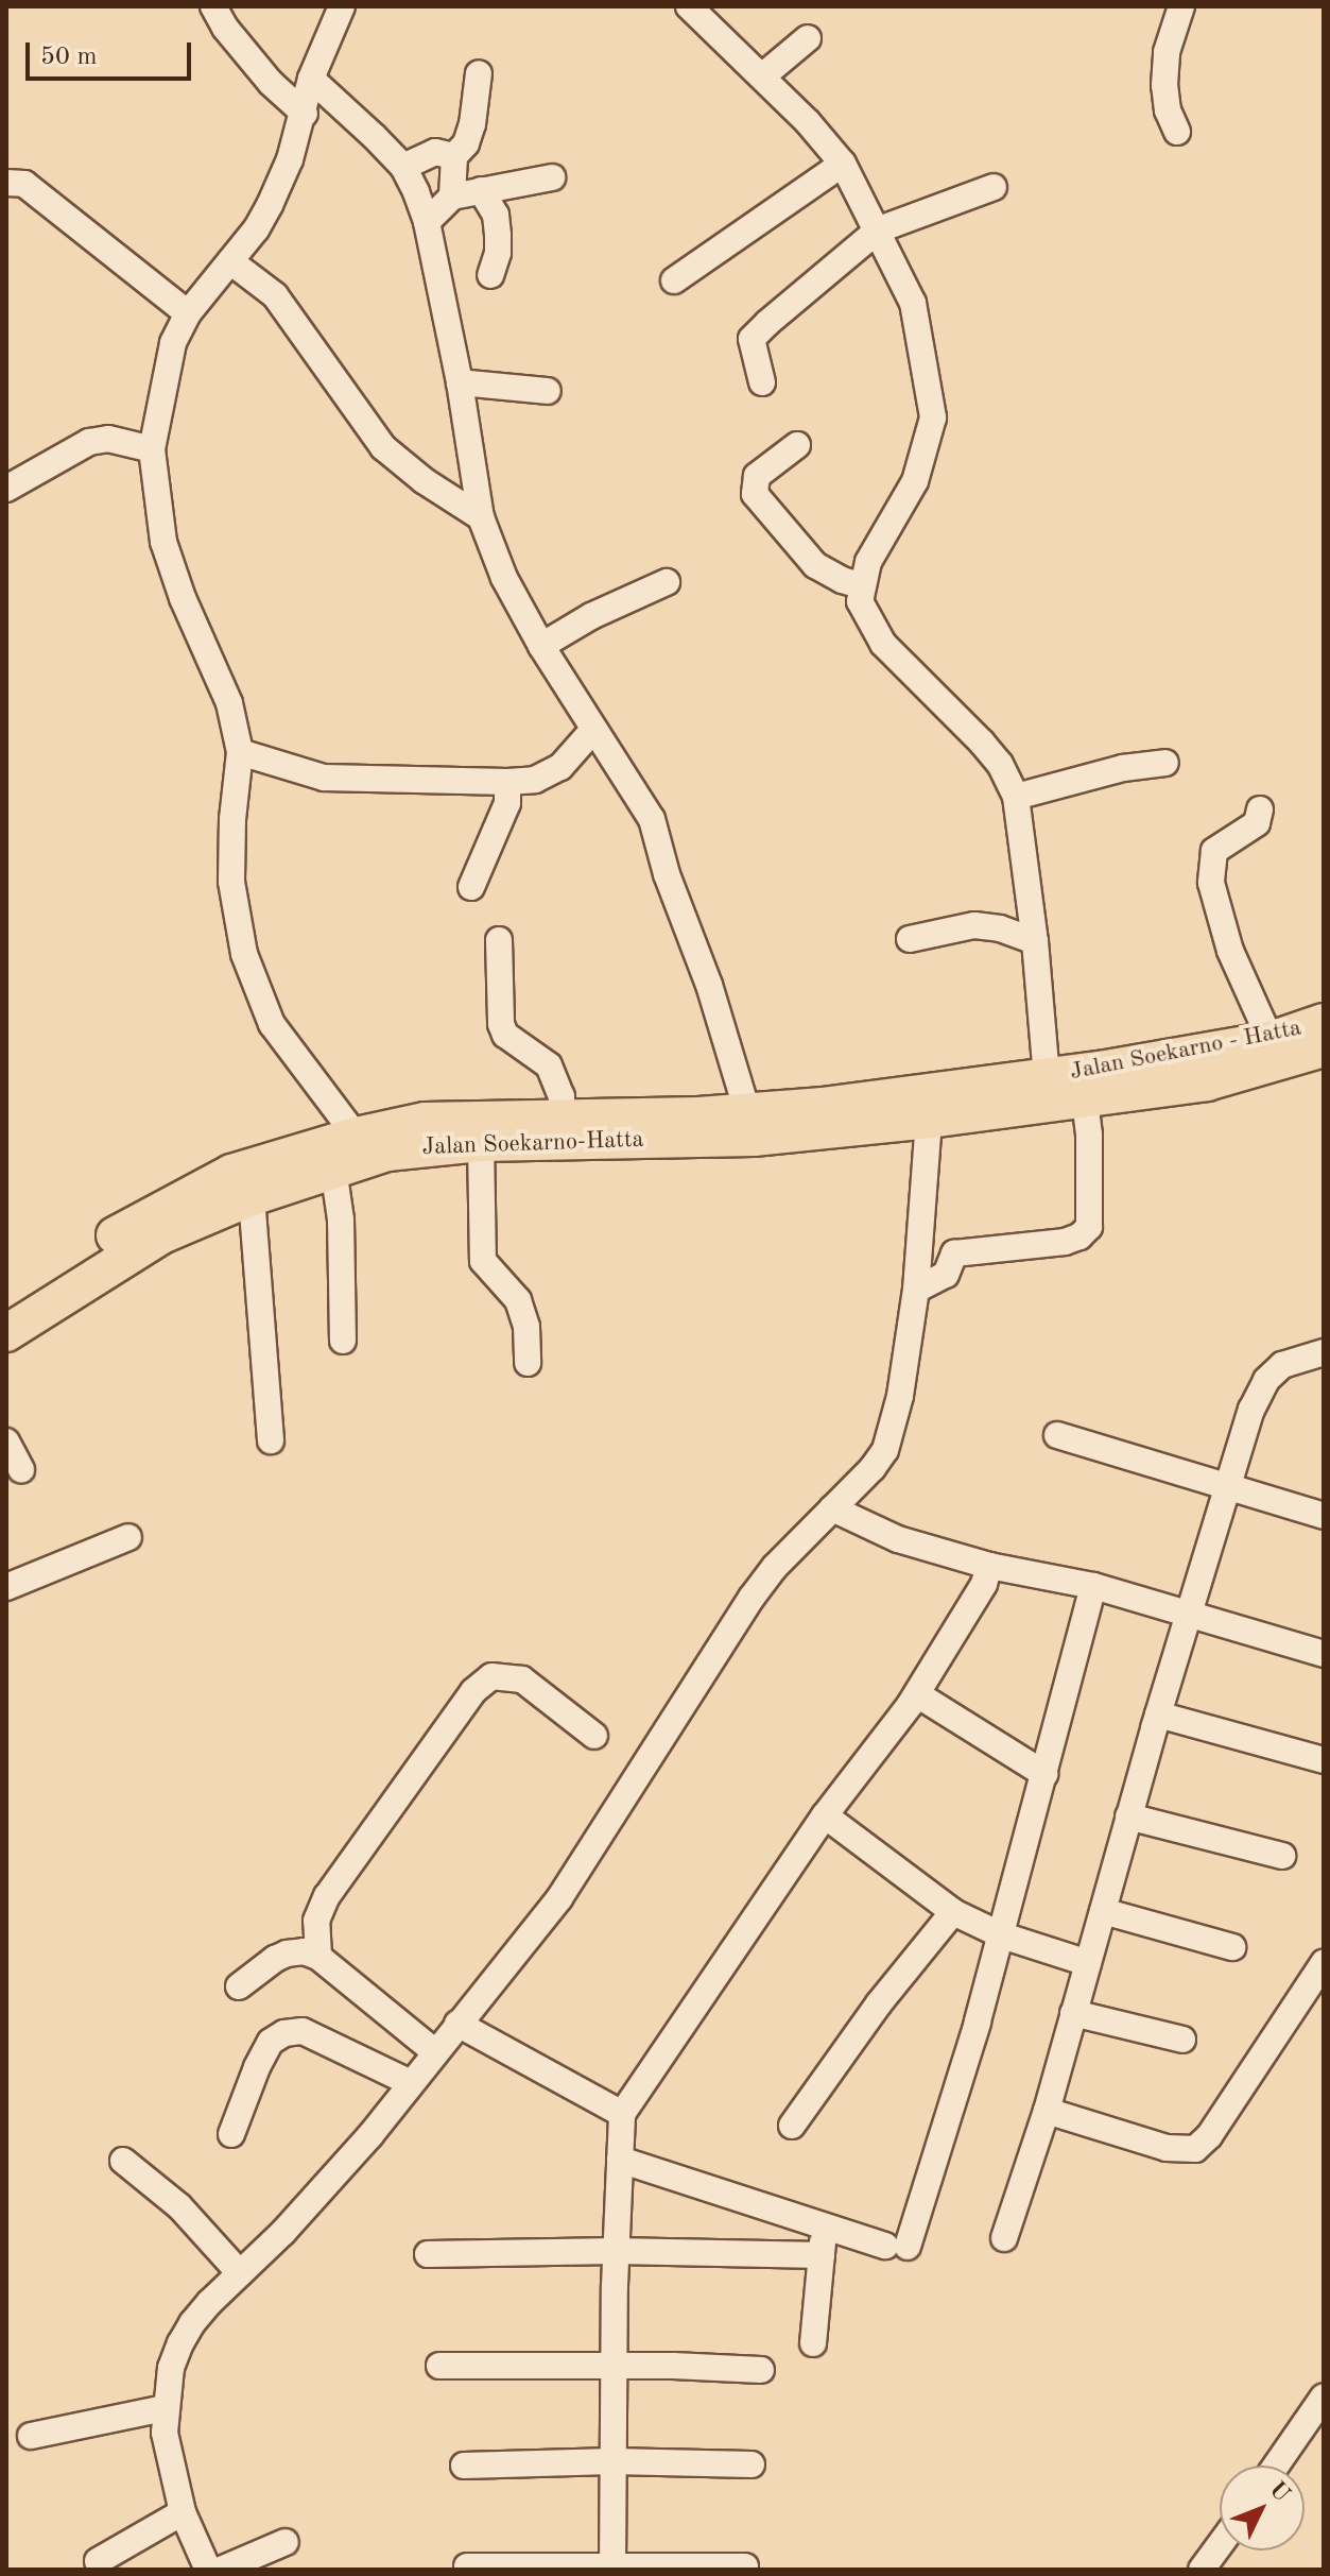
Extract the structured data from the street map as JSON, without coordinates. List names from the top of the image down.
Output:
{
  "streets": {
    "highway": ["Jalan Soekarno - Hatta", "Jalan Soekarno-Hatta"]
  },
  "crossings": [
    ["Jalan Soekarno - Hatta", "Jalan Soekarno-Hatta"]
  ],
  "scale_bar": "50 m",
  "north": "top right"
}
